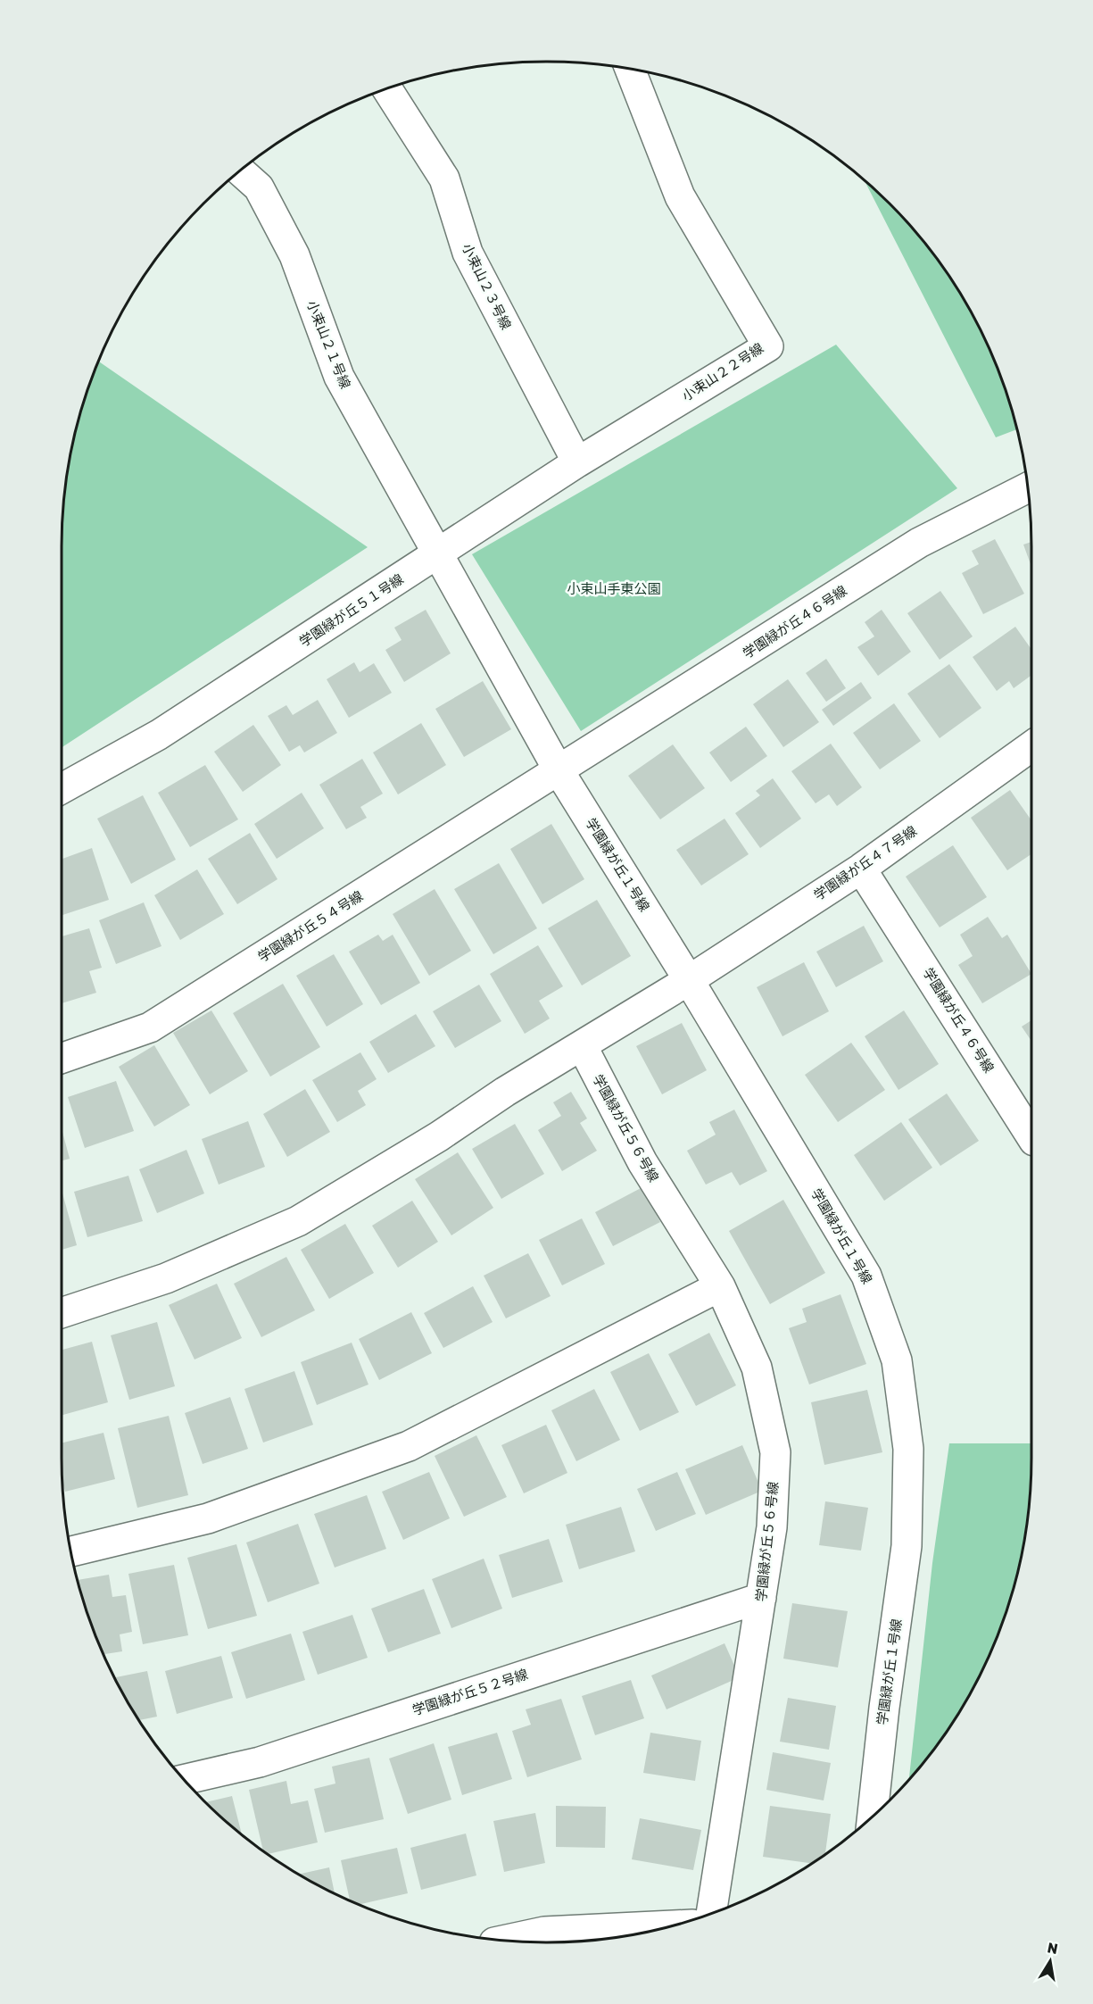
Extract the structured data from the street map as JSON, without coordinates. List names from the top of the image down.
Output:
{
  "streets": {
    "street": [
      "小束山２３号線",
      "小束山２１号線",
      "小束山２２号線",
      "学園緑が丘５１号線",
      "学園緑が丘４６号線",
      "学園緑が丘４７号線",
      "学園緑が丘１号線",
      "学園緑が丘５４号線",
      "学園緑が丘５６号線",
      "学園緑が丘５２号線"
    ]
  },
  "crossings": [
    ["小束山２３号線", "小束山２２号線"],
    ["小束山２１号線", "小束山２２号線"],
    ["小束山２１号線", "学園緑が丘５１号線"],
    ["小束山２２号線", "学園緑が丘５１号線"],
    ["学園緑が丘４６号線", "学園緑が丘４７号線"],
    ["学園緑が丘４６号線", "学園緑が丘１号線"],
    ["学園緑が丘４６号線", "学園緑が丘５４号線"],
    ["学園緑が丘４７号線", "学園緑が丘１号線"],
    ["学園緑が丘４７号線", "学園緑が丘５６号線"],
    ["学園緑が丘１号線", "学園緑が丘５４号線"],
    ["学園緑が丘５６号線", "学園緑が丘５２号線"]
  ],
  "parks": ["小束山手東公園"],
  "north": "top"
}
